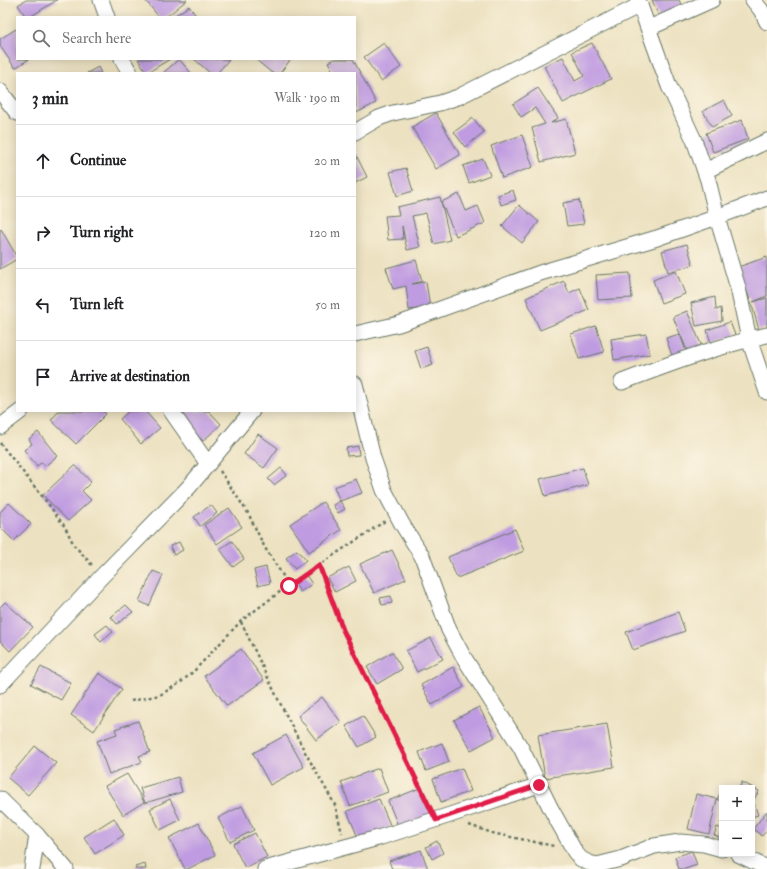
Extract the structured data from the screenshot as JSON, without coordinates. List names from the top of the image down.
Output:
{
  "page": {
    "search": "Search here",
    "heading": ["3 min", "Walk · 190 m"],
    "list": [
      ["Continue", "20 m"],
      ["Turn right", "120 m"],
      ["Turn left", "50 m"],
      "Arrive at destination"
    ],
    "map_buttons": ["+", "−"]
  }
}
